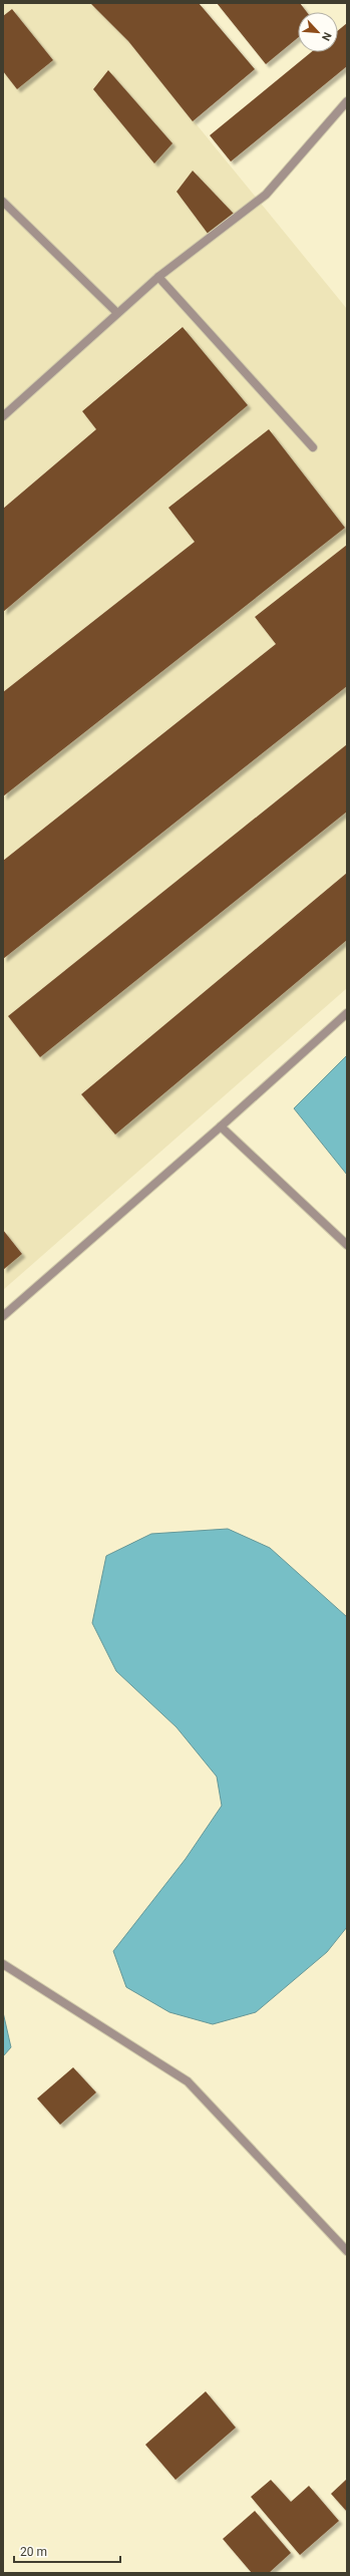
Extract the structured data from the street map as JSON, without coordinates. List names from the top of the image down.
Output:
{
  "scale_bar": "20 m",
  "north": "bottom right"
}
